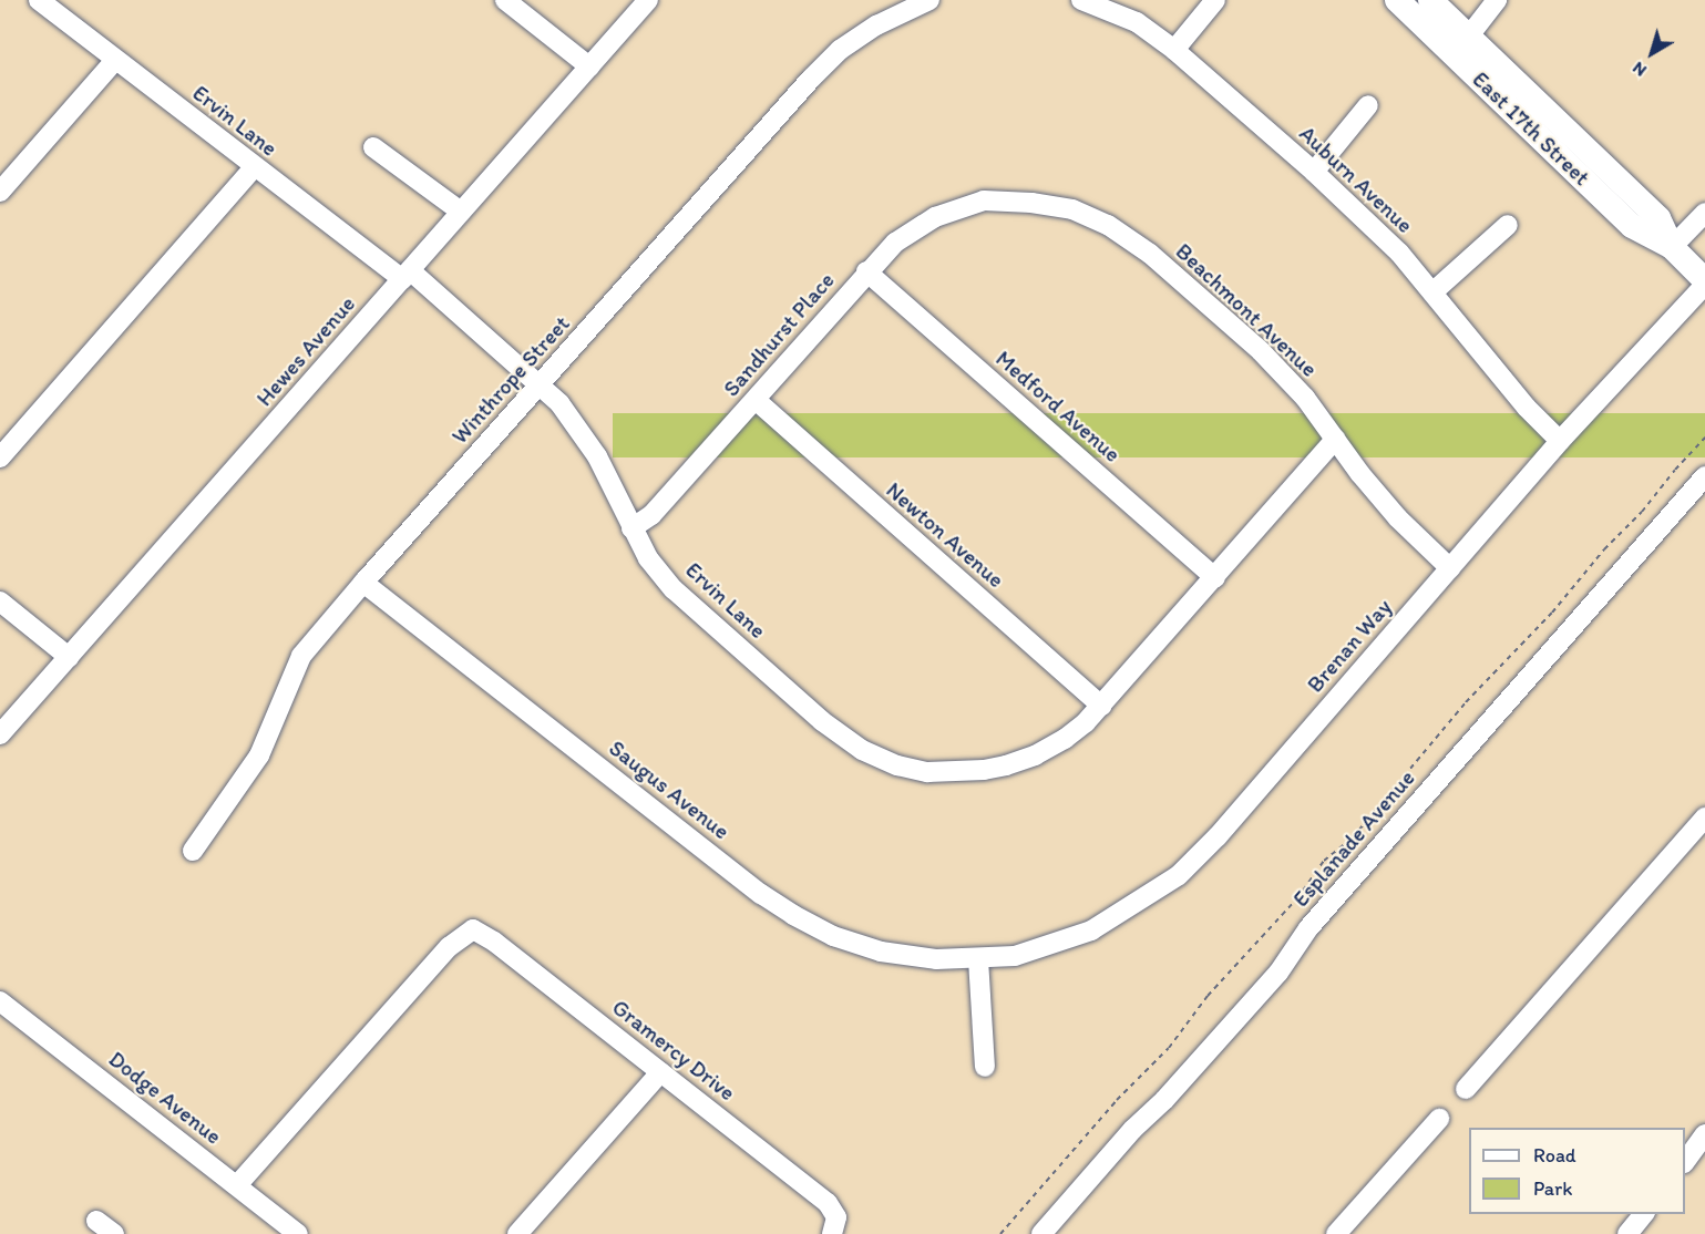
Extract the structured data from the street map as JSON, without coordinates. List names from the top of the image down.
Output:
{
  "streets": {
    "main road": ["East 17th Street"],
    "street": [
      "Ervin Lane",
      "Auburn Avenue",
      "Beachmont Avenue",
      "Sandhurst Place",
      "Hewes Avenue",
      "Winthrope Street",
      "Medford Avenue",
      "Newton Avenue",
      "Brenan Way",
      "Saugus Avenue",
      "Esplanade Avenue",
      "Gramercy Drive",
      "Dodge Avenue"
    ]
  },
  "crossings": [
    ["Ervin Lane", "Beachmont Avenue"],
    ["Ervin Lane", "Sandhurst Place"],
    ["Ervin Lane", "Hewes Avenue"],
    ["Ervin Lane", "Winthrope Street"],
    ["Ervin Lane", "Medford Avenue"],
    ["Ervin Lane", "Newton Avenue"],
    ["East 17th Street", "Brenan Way"],
    ["Auburn Avenue", "Brenan Way"],
    ["Beachmont Avenue", "Sandhurst Place"],
    ["Beachmont Avenue", "Brenan Way"],
    ["Sandhurst Place", "Medford Avenue"],
    ["Sandhurst Place", "Newton Avenue"],
    ["Winthrope Street", "Saugus Avenue"],
    ["Brenan Way", "Saugus Avenue"],
    ["Gramercy Drive", "Dodge Avenue"]
  ],
  "legend": ["Road", "Park"],
  "north": "bottom left"
}
